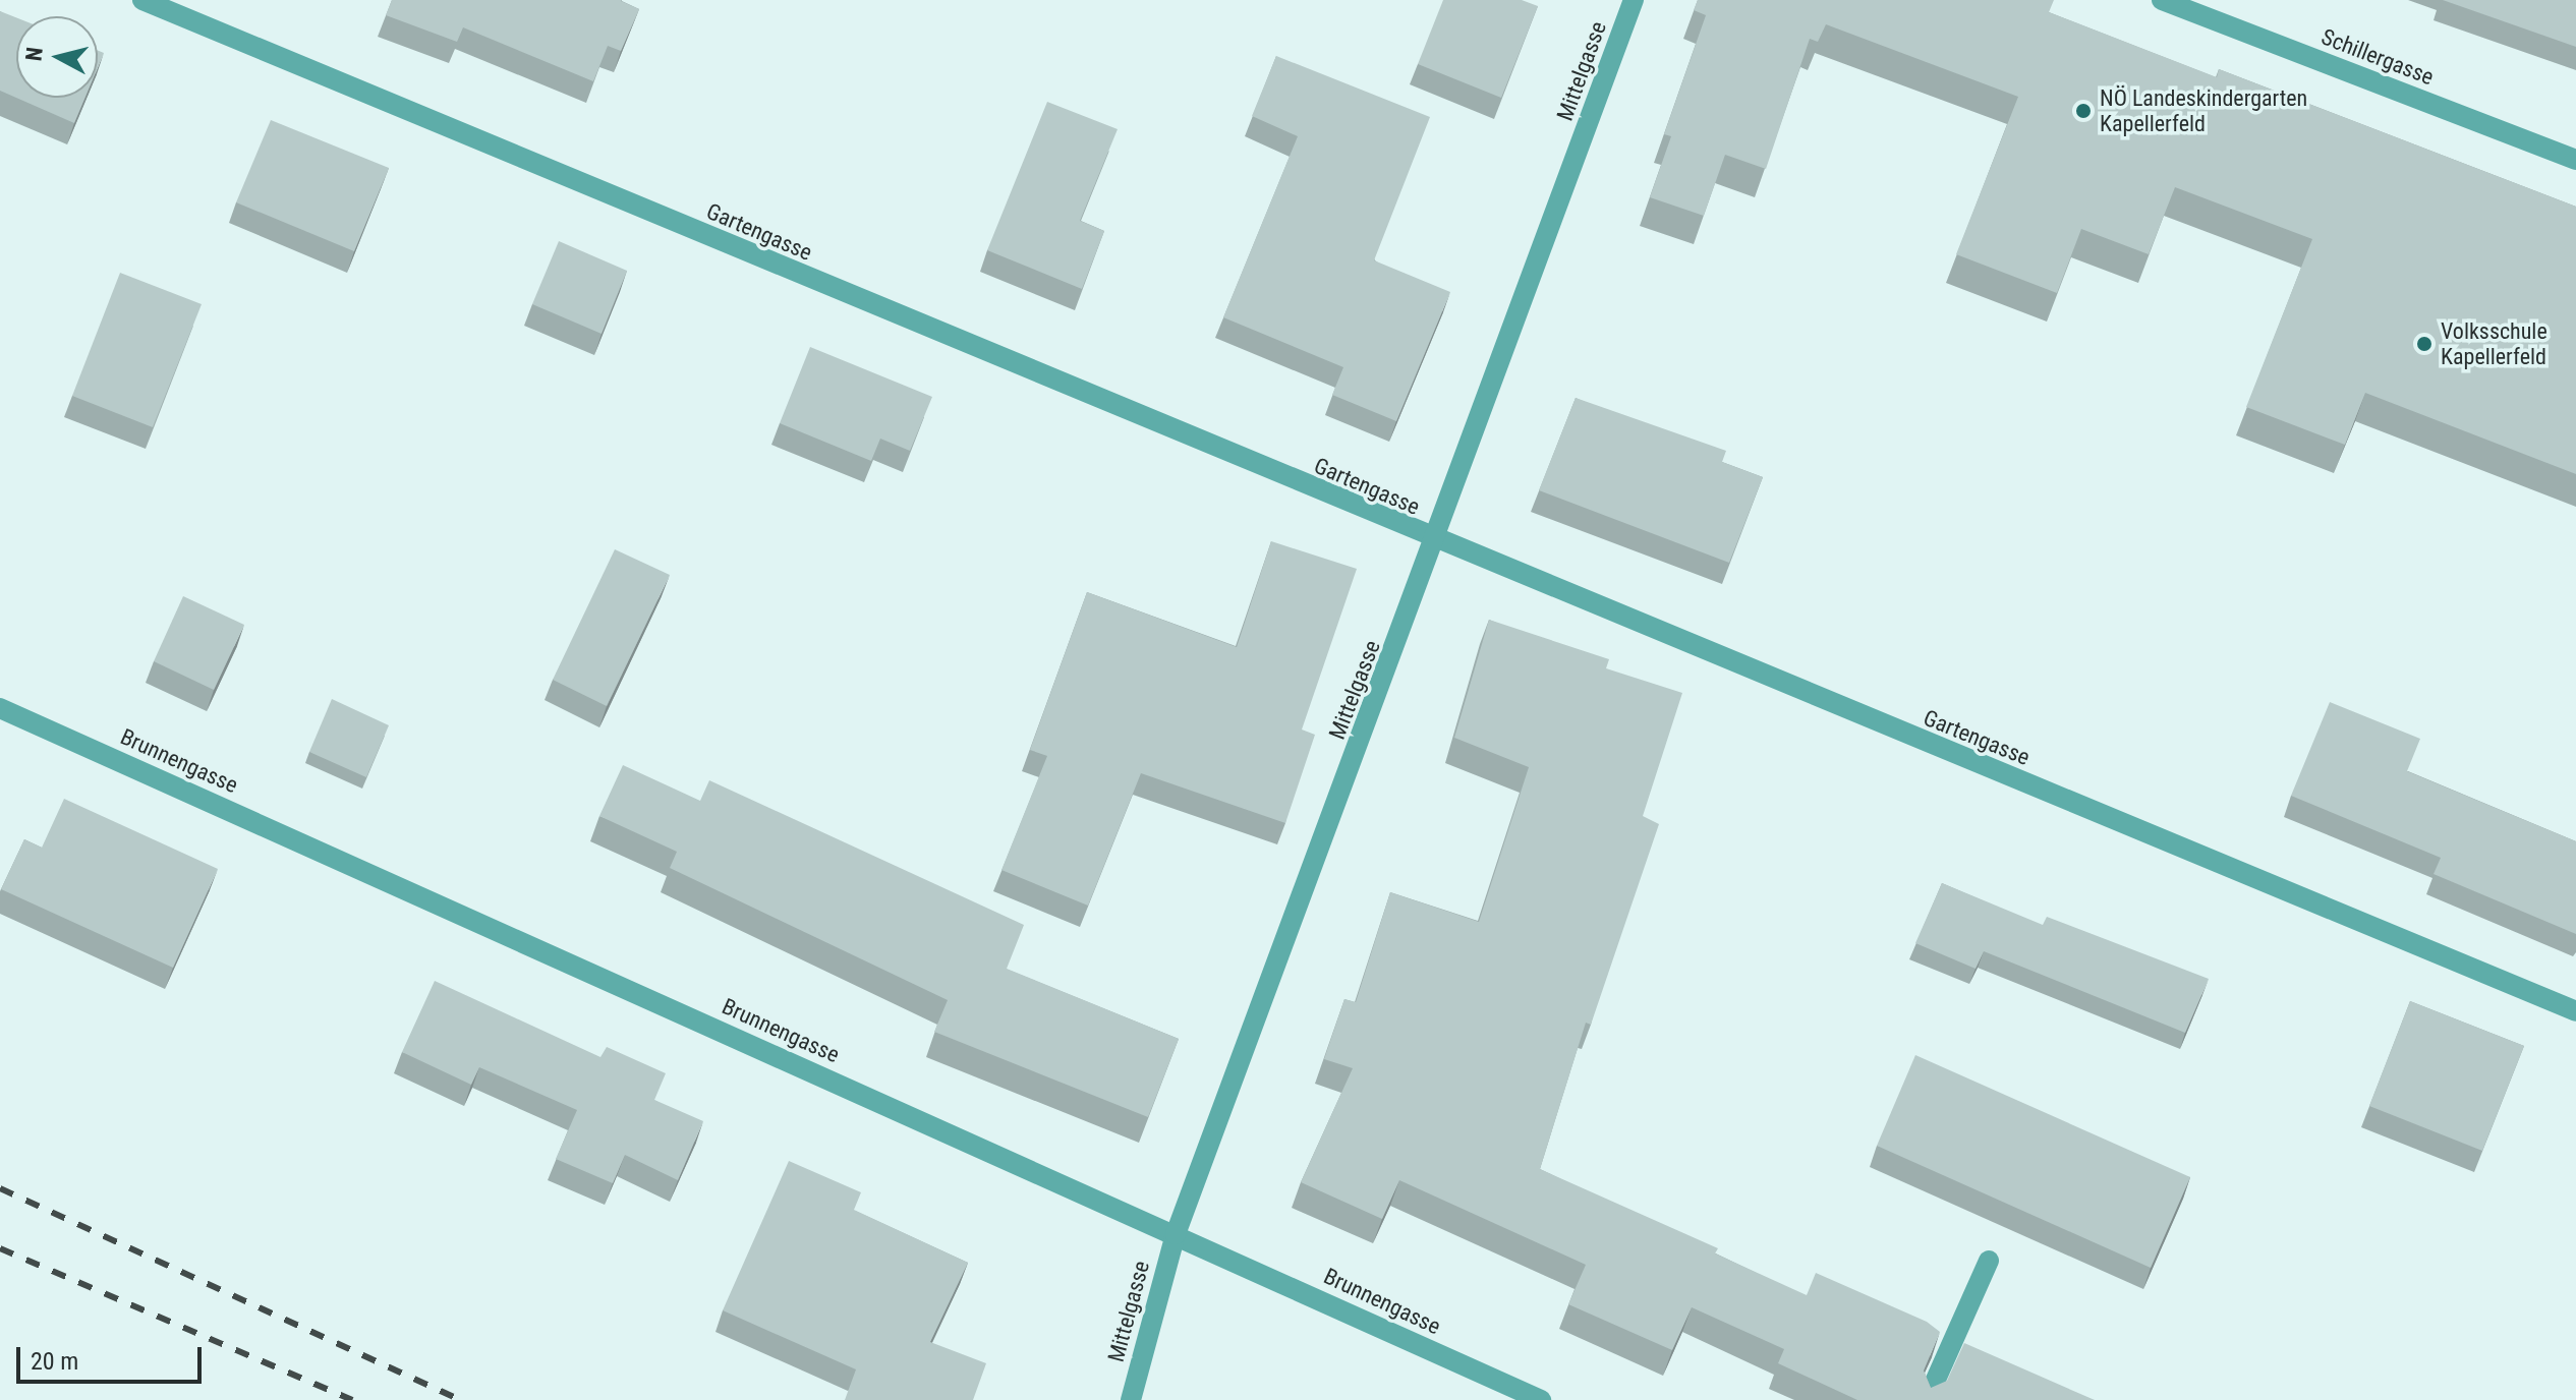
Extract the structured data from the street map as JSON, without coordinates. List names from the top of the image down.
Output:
{
  "streets": {
    "street": [
      "Schillergasse",
      "Mittelgasse",
      "Gartengasse",
      "Brunnengasse"
    ]
  },
  "crossings": [
    ["Mittelgasse", "Gartengasse"],
    ["Mittelgasse", "Brunnengasse"]
  ],
  "places": ["NÖ Landeskindergarten Kapellerfeld", "Volksschule Kapellerfeld"],
  "scale_bar": "20 m",
  "north": "left"
}
